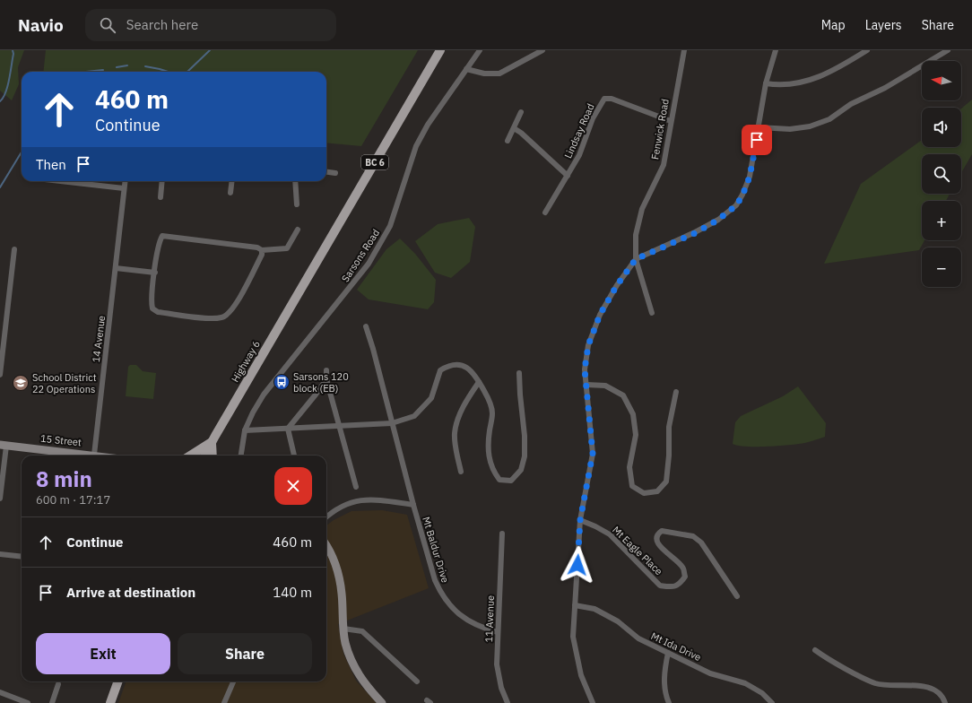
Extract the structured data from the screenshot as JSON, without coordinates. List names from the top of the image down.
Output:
{
  "streets": {
    "main road": ["BC 6", "Highway 6"],
    "street": [
      "Fenwick Road",
      "Lindsay Road",
      "Sarsons Road",
      "14 Avenue",
      "15 Street",
      "Mt Baldur Drive",
      "Mt Eagle Place",
      "11 Avenue",
      "Mt Ida Drive"
    ]
  },
  "crossings": [
    ["Fenwick Road", "Lindsay Road"],
    ["14 Avenue", "15 Street"],
    ["Mt Baldur Drive", "11 Avenue"]
  ],
  "places": {
    "bus stop": ["Sarsons 120 block (EB)"],
    "school or university": ["School District 22 Operations"]
  },
  "north": "left",
  "page": {
    "header": "Navio",
    "search": "Search here",
    "nav": ["Map", "Layers", "Share"],
    "map_buttons": ["+", "−"],
    "turn": ["460 m", "Continue"],
    "then": "Then",
    "heading": ["8 min", "600 m · 17:17"],
    "list": [
      {
        "name": "Continue",
        "value": "460 m"
      },
      {
        "name": "Arrive at destination",
        "value": "140 m"
      }
    ],
    "buttons": ["Exit", "Share"]
  }
}
